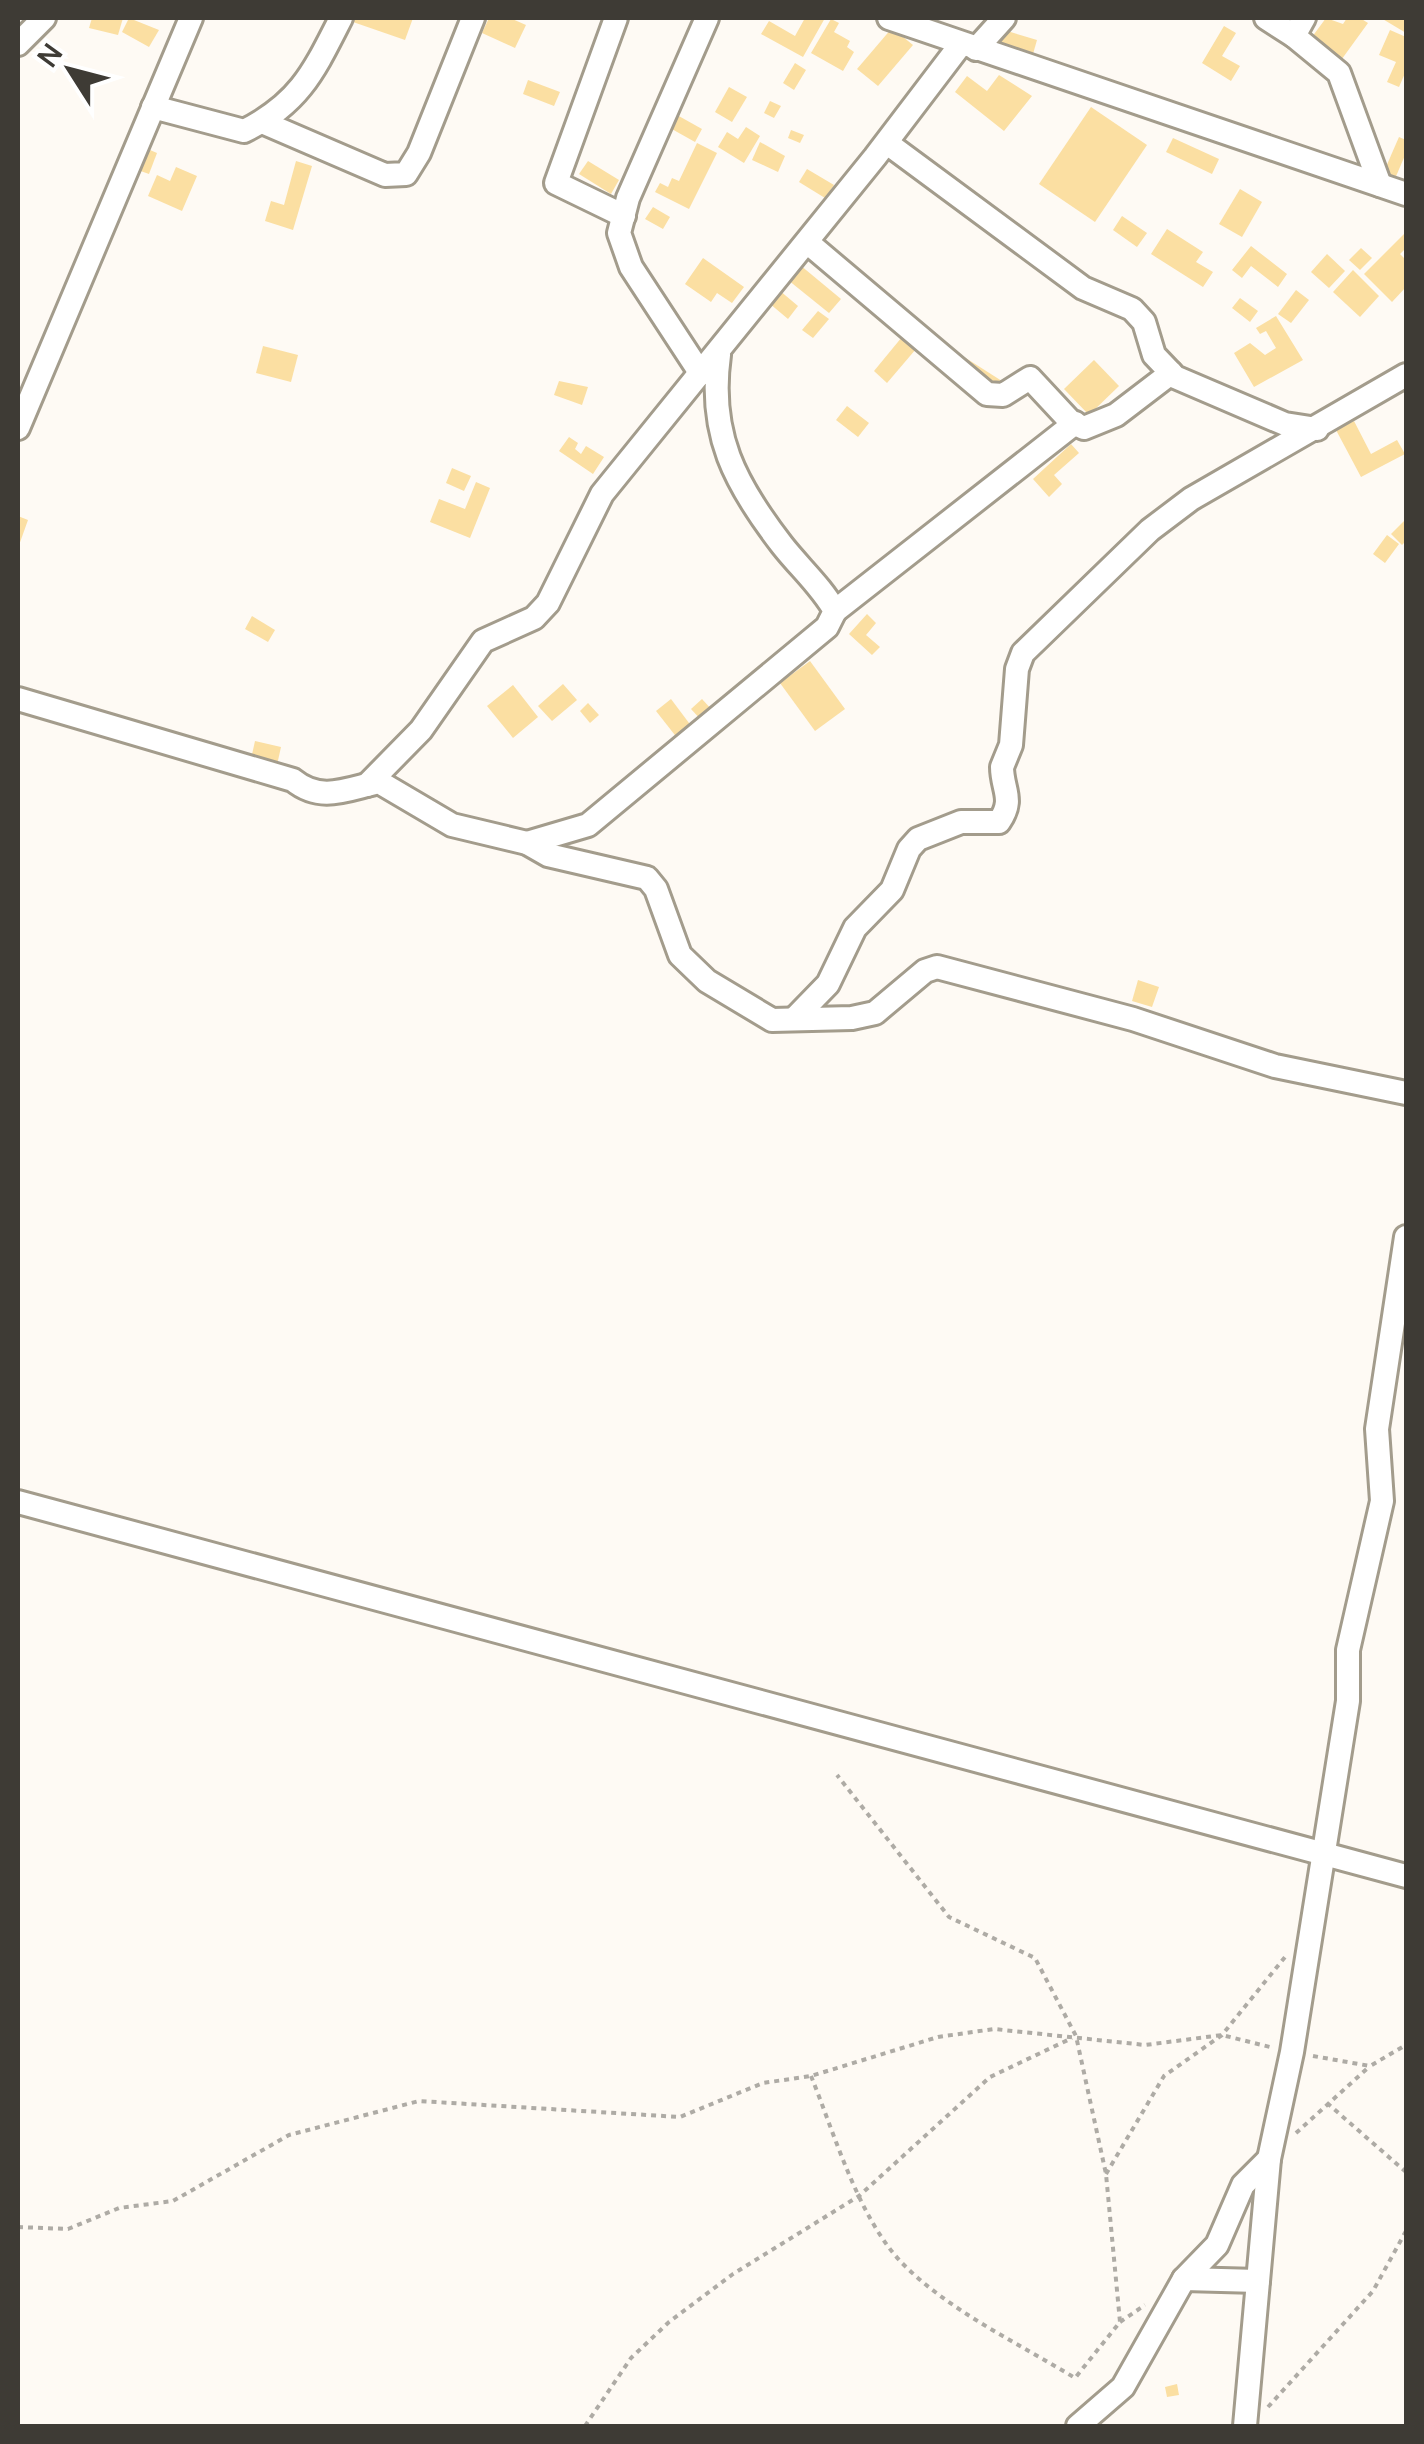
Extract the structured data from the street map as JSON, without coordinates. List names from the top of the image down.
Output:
{
  "north": "top left"
}
